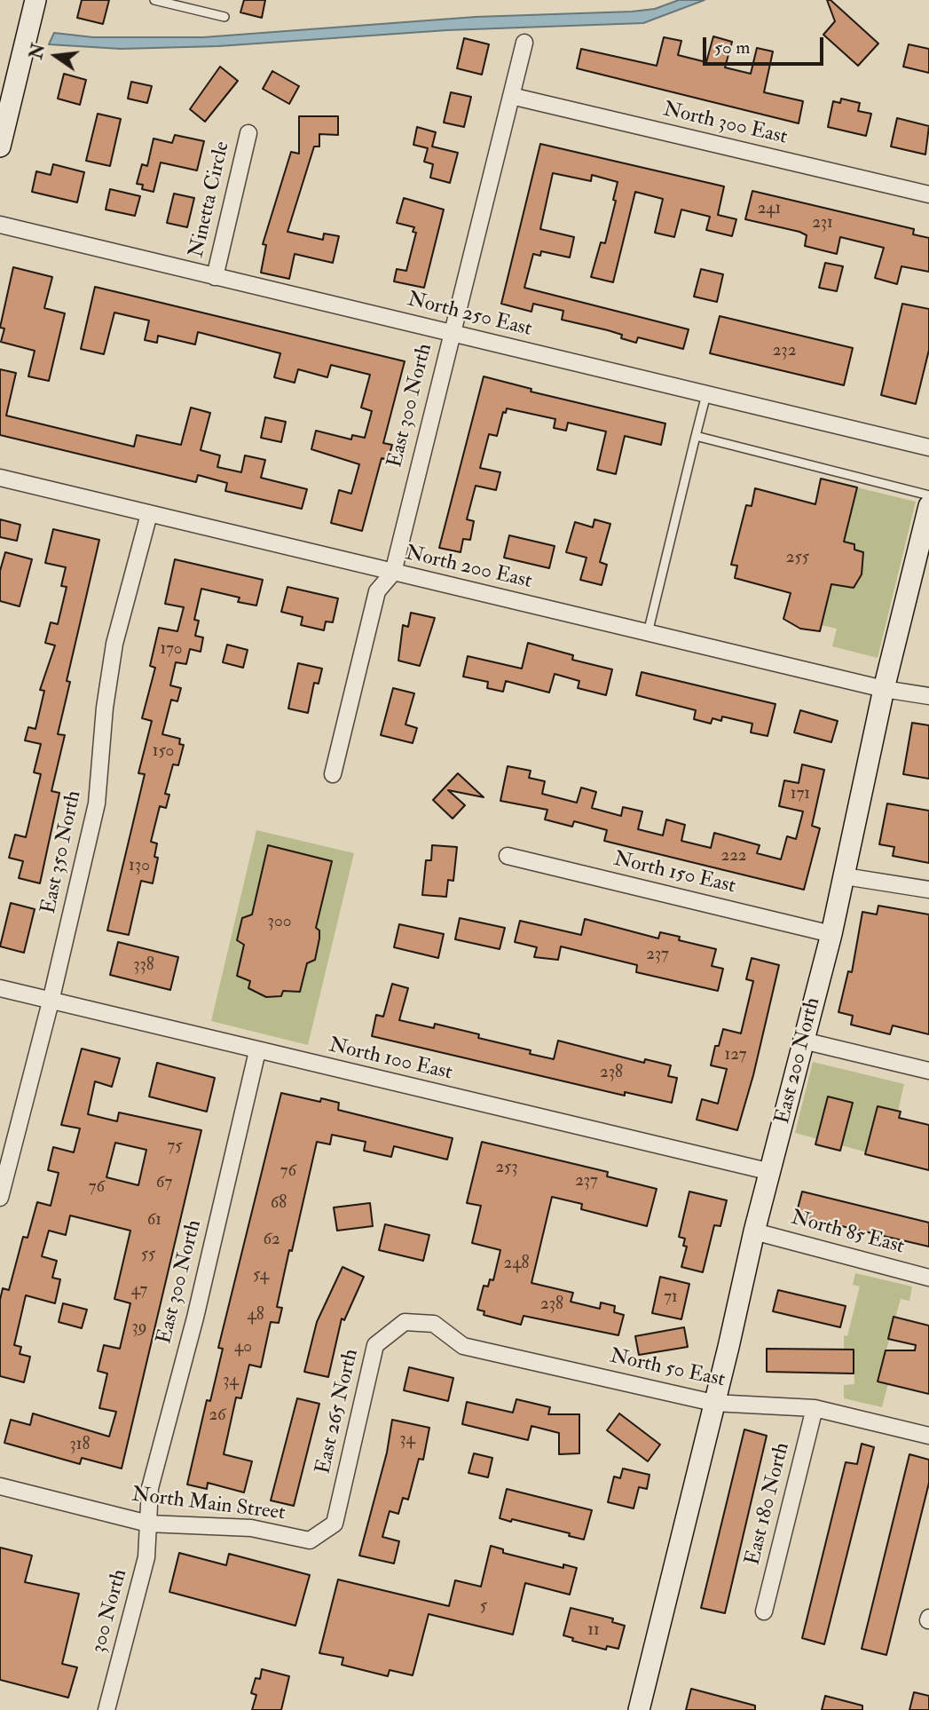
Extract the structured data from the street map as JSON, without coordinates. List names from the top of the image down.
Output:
{
  "streets": {
    "street": [
      "North 300 East",
      "Ninetta Circle",
      "North 250 East",
      "East 300 North",
      "North 200 East",
      "East 350 North",
      "North 150 East",
      "North 100 East",
      "East 200 North",
      "North 85 East",
      "North 50 East",
      "East 265 North",
      "East 180 North",
      "North Main Street",
      "300 North"
    ]
  },
  "crossings": [
    ["North 300 East", "East 300 North"],
    ["Ninetta Circle", "North 250 East"],
    ["North 250 East", "East 300 North"],
    ["East 300 North", "North 200 East"],
    ["East 300 North", "North 100 East"],
    ["East 300 North", "North Main Street"],
    ["East 300 North", "300 North"],
    ["North 200 East", "East 350 North"],
    ["North 200 East", "East 200 North"],
    ["East 350 North", "North 100 East"],
    ["North 150 East", "East 200 North"],
    ["North 100 East", "East 200 North"],
    ["East 200 North", "North 85 East"],
    ["East 200 North", "North 50 East"],
    ["North 50 East", "East 265 North"],
    ["North 50 East", "East 180 North"],
    ["East 265 North", "North Main Street"],
    ["North Main Street", "300 North"]
  ],
  "house_numbers": [
    "241",
    "231",
    "232",
    "255",
    "170",
    "150",
    "171",
    "222",
    "130",
    "300",
    "237",
    "338",
    "127",
    "238",
    "75",
    "253",
    "76",
    "237",
    "67",
    "76",
    "68",
    "61",
    "62",
    "55",
    "248",
    "54",
    "47",
    "71",
    "238",
    "48",
    "39",
    "40",
    "34",
    "26",
    "34",
    "318",
    "5",
    "11"
  ],
  "scale_bar": "50 m",
  "north": "left"
}
